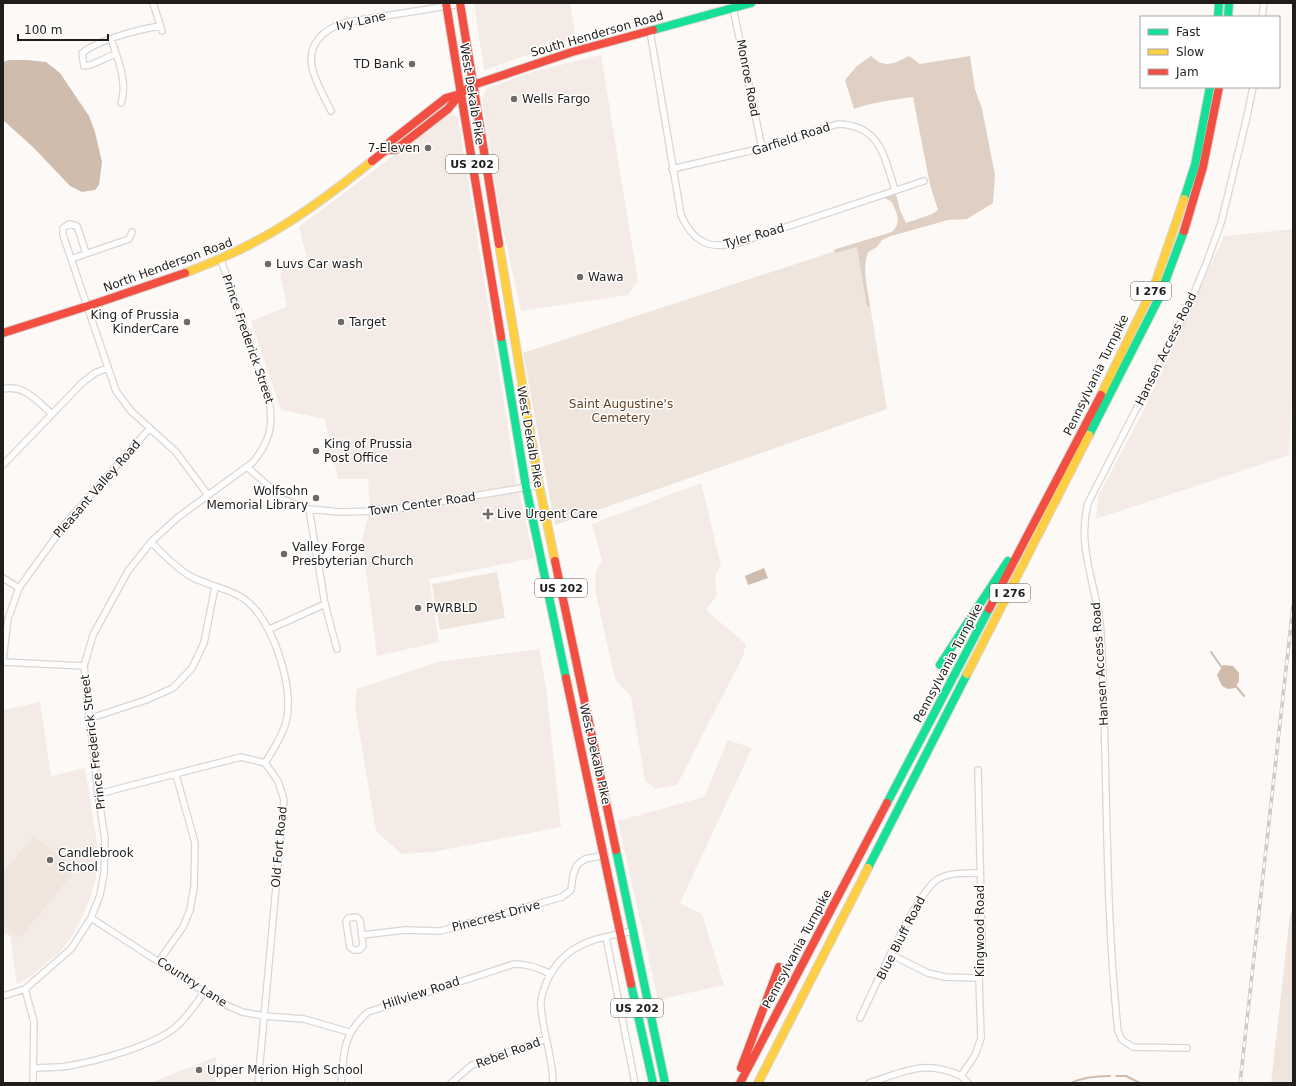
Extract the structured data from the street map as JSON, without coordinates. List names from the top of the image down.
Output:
{
  "streets": {
    "main road": [
      "South Henderson Road",
      "West Dekalb Pike",
      "US 202",
      "North Henderson Road",
      "I 276",
      "Pennsylvania Turnpike"
    ],
    "street": [
      "Ivy Lane",
      "Monroe Road",
      "Garfield Road",
      "Tyler Road",
      "Prince Frederick Street",
      "Hansen Access Road",
      "Pleasant Valley Road",
      "Town Center Road",
      "Old Fort Road",
      "Pinecrest Drive",
      "Kingwood Road",
      "Blue Bluff Road",
      "Country Lane",
      "Hillview Road",
      "Rebel Road"
    ]
  },
  "crossings": [
    ["Ivy Lane", "West Dekalb Pike"],
    ["South Henderson Road", "Monroe Road"],
    ["South Henderson Road", "West Dekalb Pike"],
    ["South Henderson Road", "Tyler Road"],
    ["South Henderson Road", "North Henderson Road"],
    ["Monroe Road", "Garfield Road"],
    ["West Dekalb Pike", "North Henderson Road"],
    ["West Dekalb Pike", "Town Center Road"],
    ["West Dekalb Pike", "Pinecrest Drive"],
    ["Garfield Road", "Tyler Road"],
    ["North Henderson Road", "Prince Frederick Street"],
    ["Prince Frederick Street", "Town Center Road"],
    ["Prince Frederick Street", "Country Lane"],
    ["Old Fort Road", "Country Lane"],
    ["Kingwood Road", "Blue Bluff Road"],
    ["Country Lane", "Hillview Road"]
  ],
  "parks": ["Saint Augustine's Cemetery"],
  "places": {
    "other": [
      "TD Bank",
      "Wells Fargo",
      "7-Eleven",
      "Luvs Car wash",
      "Wawa",
      "King of Prussia KinderCare",
      "Target",
      "King of Prussia Post Office",
      "Wolfsohn Memorial Library",
      "Valley Forge Presbyterian Church",
      "PWRBLD",
      "Candlebrook School",
      "Upper Merion High School"
    ],
    "health": ["Live Urgent Care"]
  },
  "legend": ["Fast", "Slow", "Jam"],
  "scale_bar": "100 m"
}
